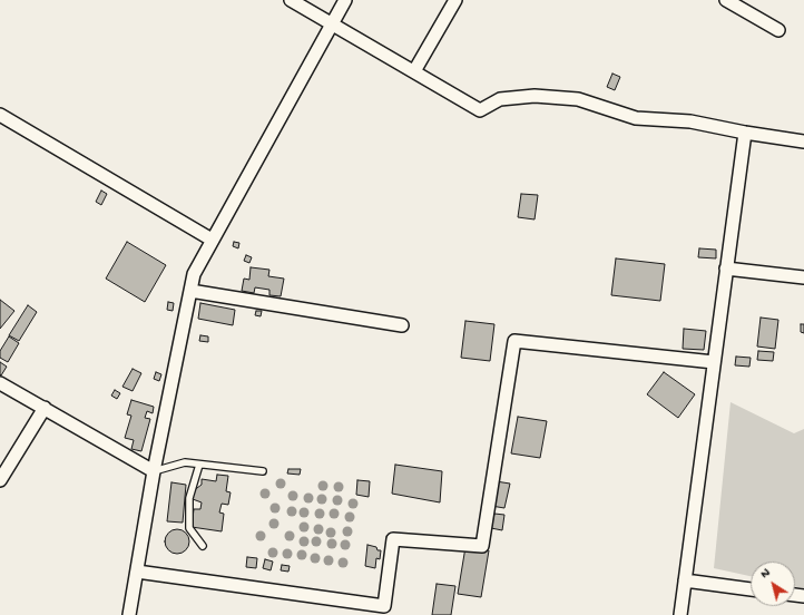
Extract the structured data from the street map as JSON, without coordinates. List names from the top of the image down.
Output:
{
  "north": "top left"
}
